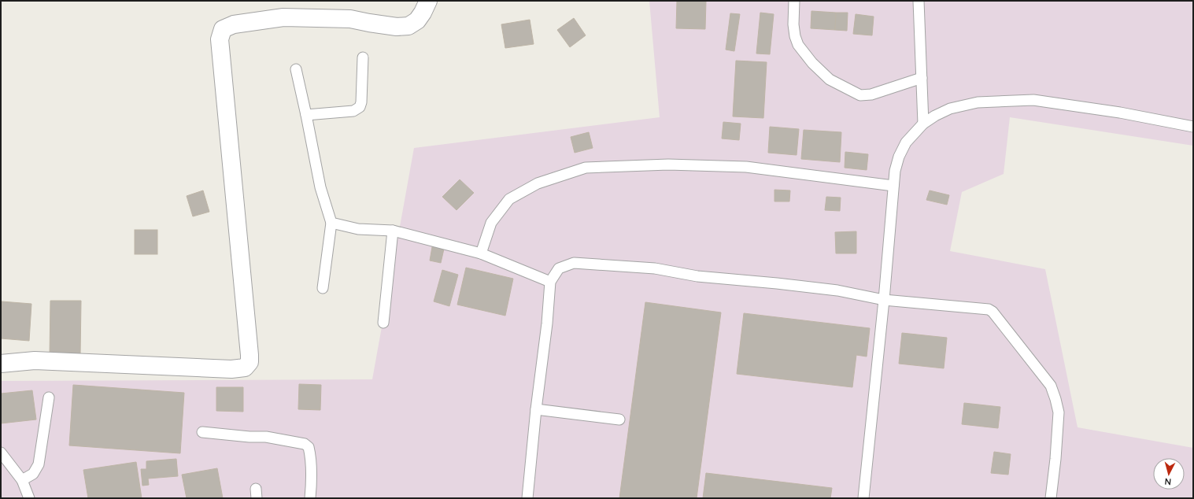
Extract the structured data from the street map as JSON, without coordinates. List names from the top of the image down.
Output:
{
  "north": "bottom"
}
